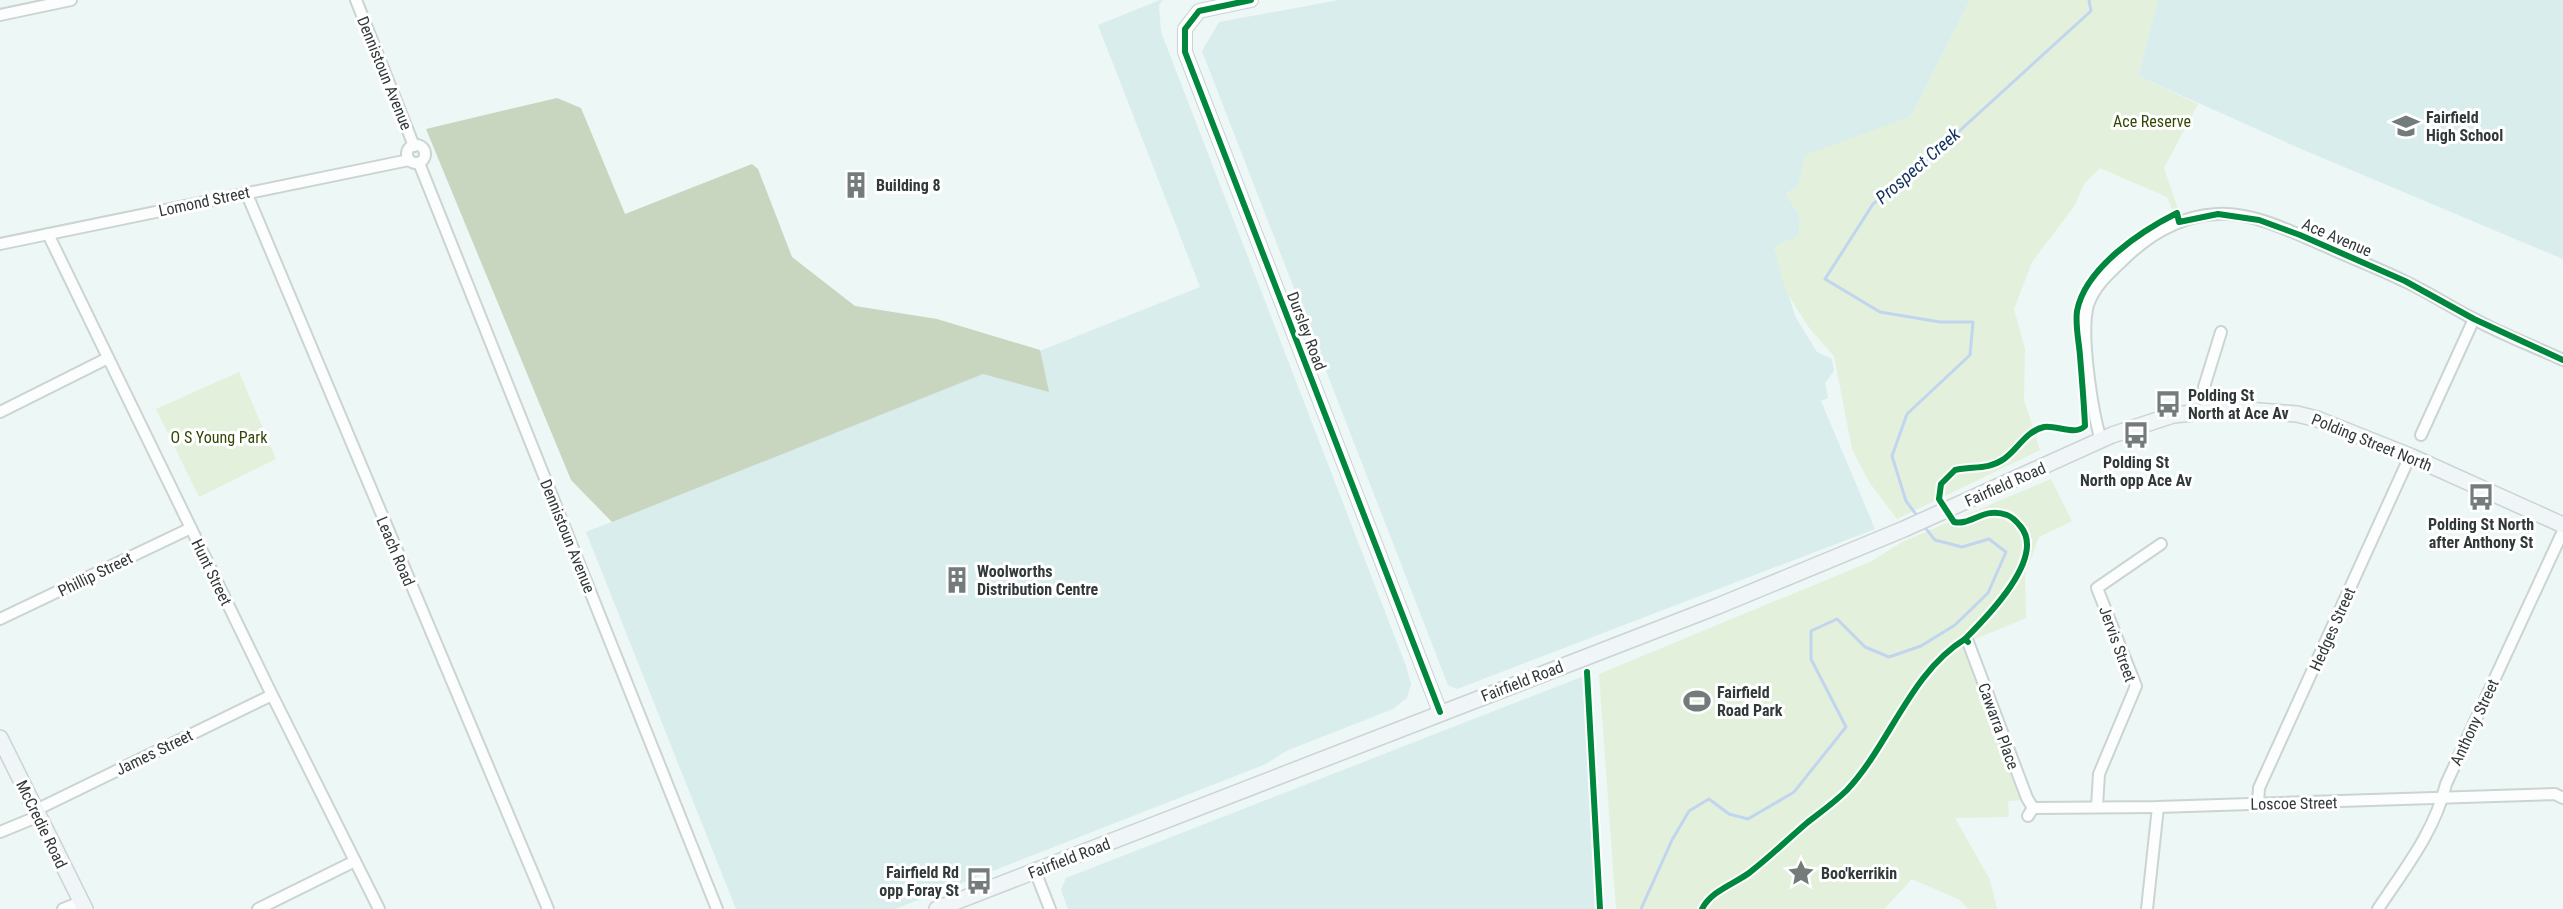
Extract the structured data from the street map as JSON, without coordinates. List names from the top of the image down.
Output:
{
  "streets": {
    "main road": ["Polding Street North", "Fairfield Road", "McCredie Road"],
    "street": [
      "Dennistoun Avenue",
      "Lomond Street",
      "Ace Avenue",
      "Dursley Road",
      "Leach Road",
      "Hunt Street",
      "Phillip Street",
      "Hedges Street",
      "Jervis Street",
      "Anthony Street",
      "Cawarra Place",
      "James Street",
      "Loscoe Street"
    ]
  },
  "crossings": [
    ["Dennistoun Avenue", "Lomond Street"],
    ["Lomond Street", "Leach Road"],
    ["Lomond Street", "Hunt Street"],
    ["Ace Avenue", "Polding Street North"],
    ["Ace Avenue", "Fairfield Road"],
    ["Dursley Road", "Fairfield Road"],
    ["Polding Street North", "Fairfield Road"],
    ["Polding Street North", "Hedges Street"],
    ["Hunt Street", "Phillip Street"],
    ["Hunt Street", "James Street"],
    ["Hedges Street", "Loscoe Street"],
    ["Jervis Street", "Loscoe Street"],
    ["Anthony Street", "Loscoe Street"],
    ["Cawarra Place", "Loscoe Street"],
    ["James Street", "McCredie Road"]
  ],
  "water": ["Prospect Creek"],
  "parks": ["Ace Reserve", "O S Young Park"],
  "places": {
    "school or university": ["Fairfield High School"],
    "building": ["Building 8", "Woolworths Distribution Centre"],
    "bus stop": [
      "Polding St North at Ace Av",
      "Polding St North opp Ace Av",
      "Polding St North after Anthony St",
      "Fairfield Rd opp Foray St"
    ],
    "sports": ["Fairfield Road Park"],
    "place": ["Boo'kerrikin"]
  }
}
